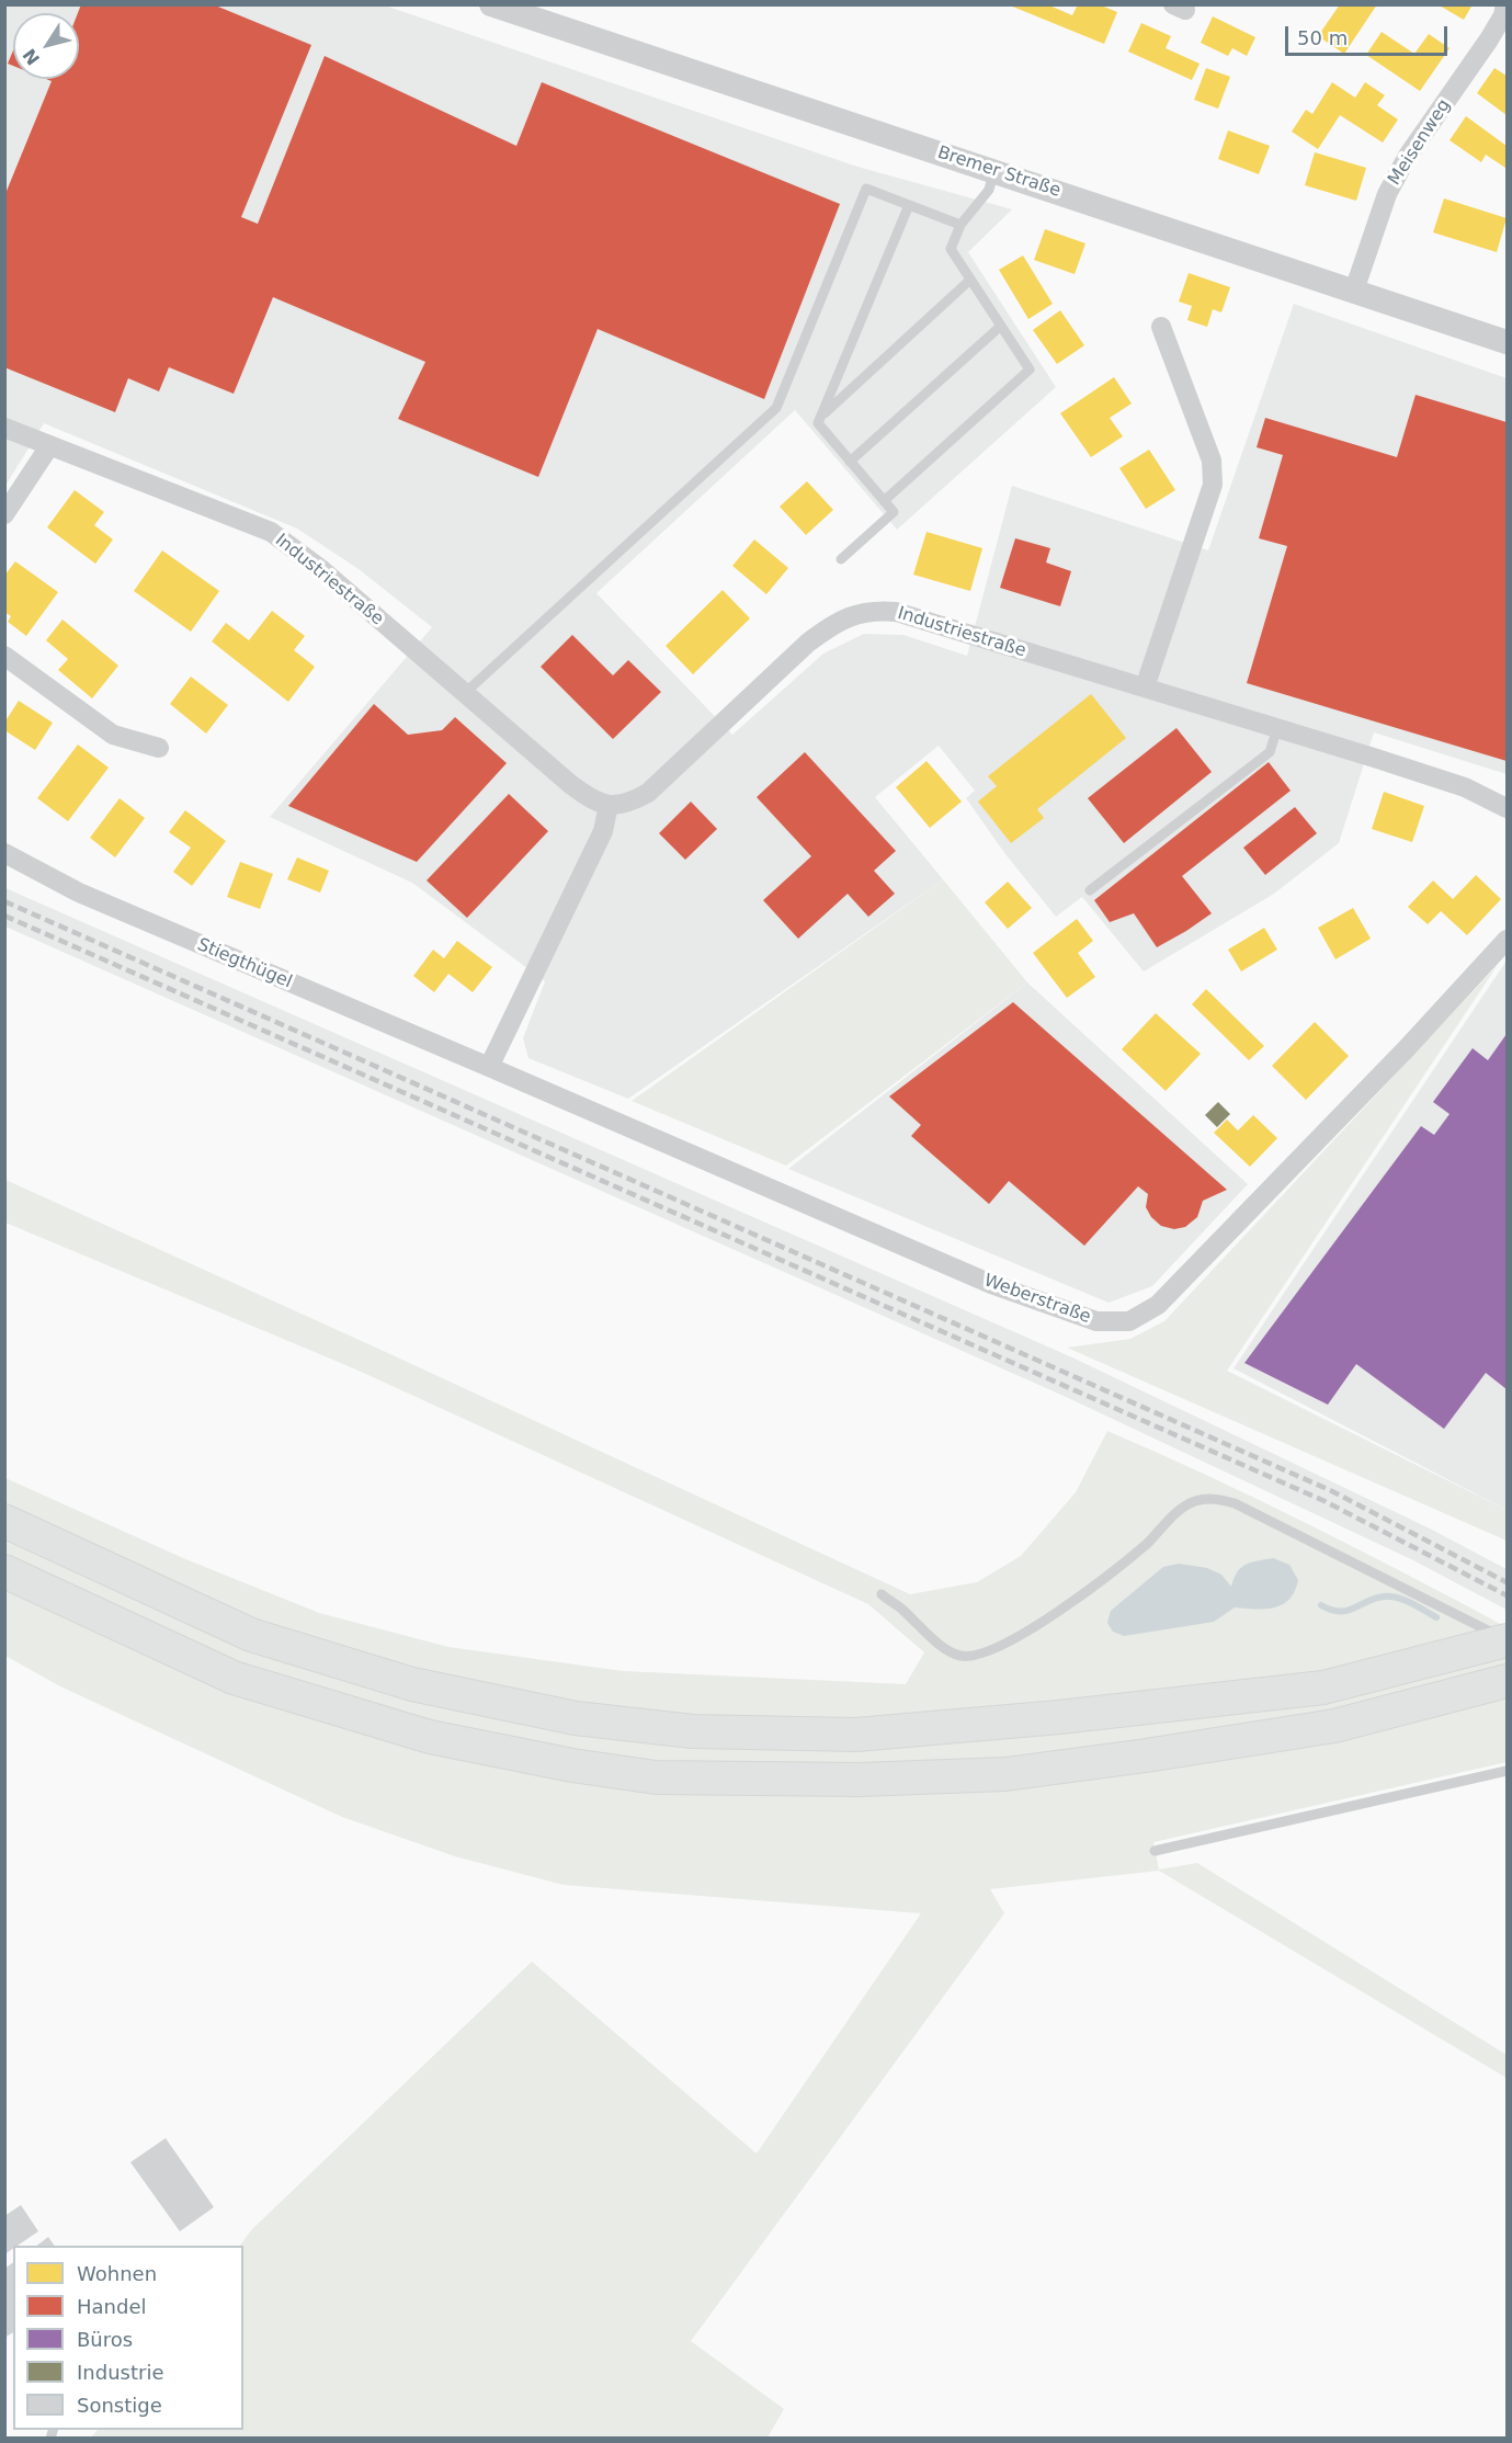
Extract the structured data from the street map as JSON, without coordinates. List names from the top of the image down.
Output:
{
  "streets": {
    "street": [
      "Meisenweg",
      "Bremer Straße",
      "Industriestraße",
      "Stiegthügel",
      "Weberstraße"
    ]
  },
  "crossings": [
    ["Meisenweg", "Bremer Straße"],
    ["Stiegthügel", "Weberstraße"]
  ],
  "legend": [
    "Wohnen",
    "Handel",
    "Büros",
    "Industrie",
    "Sonstige"
  ],
  "scale_bar": "50 m",
  "north": "bottom left"
}
